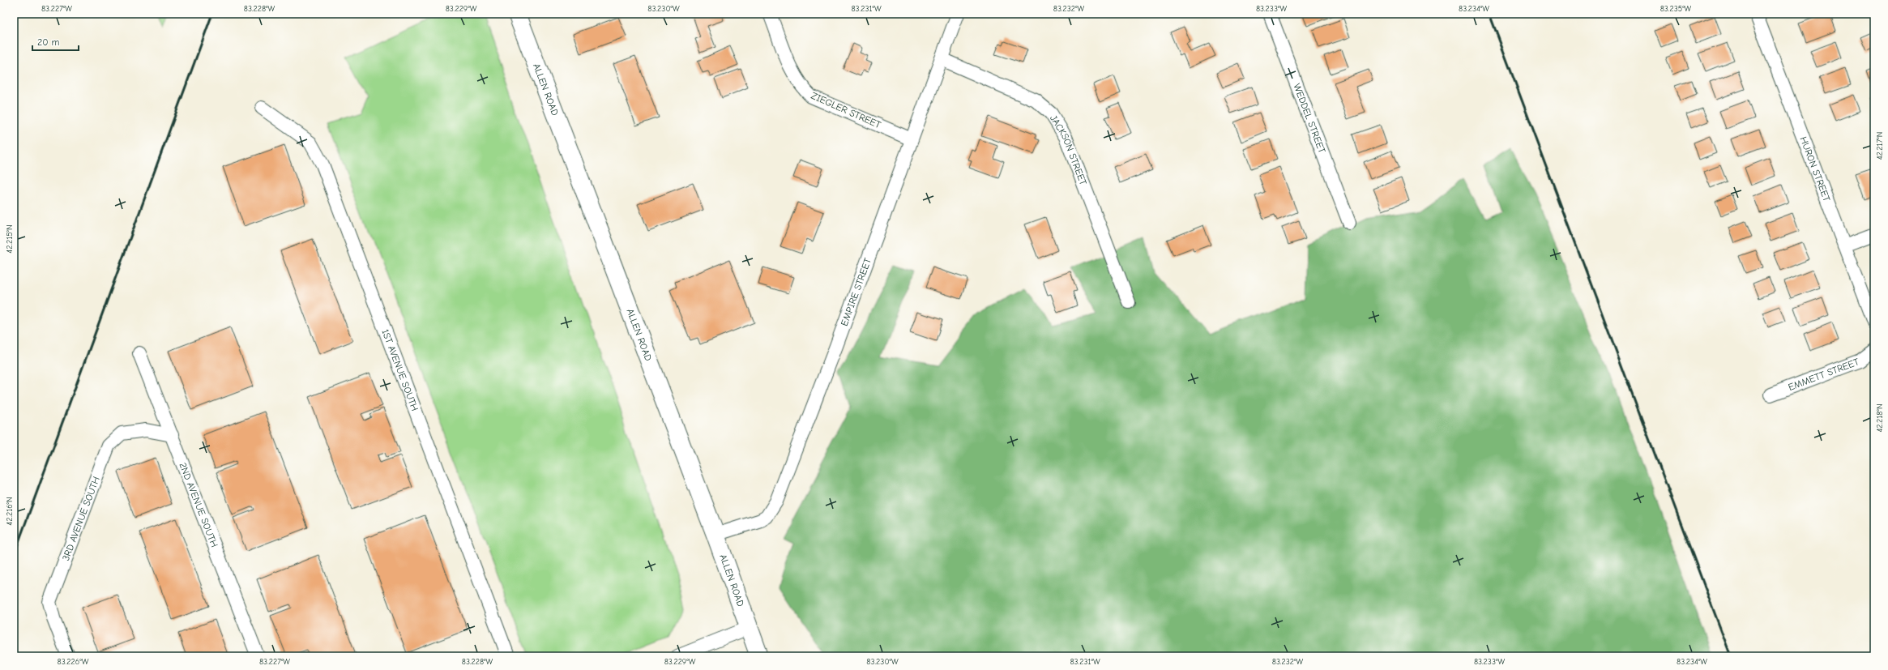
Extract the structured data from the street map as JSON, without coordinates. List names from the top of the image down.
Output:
{
  "streets": {
    "main road": ["ALLEN ROAD"],
    "street": [
      "ZIEGLER STREET",
      "WEDDEL STREET",
      "JACKSON STREET",
      "HURON STREET",
      "EMPIRE STREET",
      "1ST AVENUE SOUTH",
      "EMMETT STREET",
      "2ND AVENUE SOUTH",
      "3RD AVENUE SOUTH"
    ]
  },
  "crossings": [
    ["ALLEN ROAD", "EMPIRE STREET"],
    ["ZIEGLER STREET", "EMPIRE STREET"],
    ["JACKSON STREET", "EMPIRE STREET"],
    ["2ND AVENUE SOUTH", "3RD AVENUE SOUTH"]
  ],
  "scale_bar": "20 m",
  "coordinates": [
    "83.227°W",
    "83.228°W",
    "83.229°W",
    "83.230°W",
    "83.231°W",
    "83.232°W",
    "83.233°W",
    "83.234°W",
    "83.235°W",
    "42.217°N",
    "42.215°N",
    "42.218°N",
    "42.216°N",
    "83.226°W"
  ]
}
